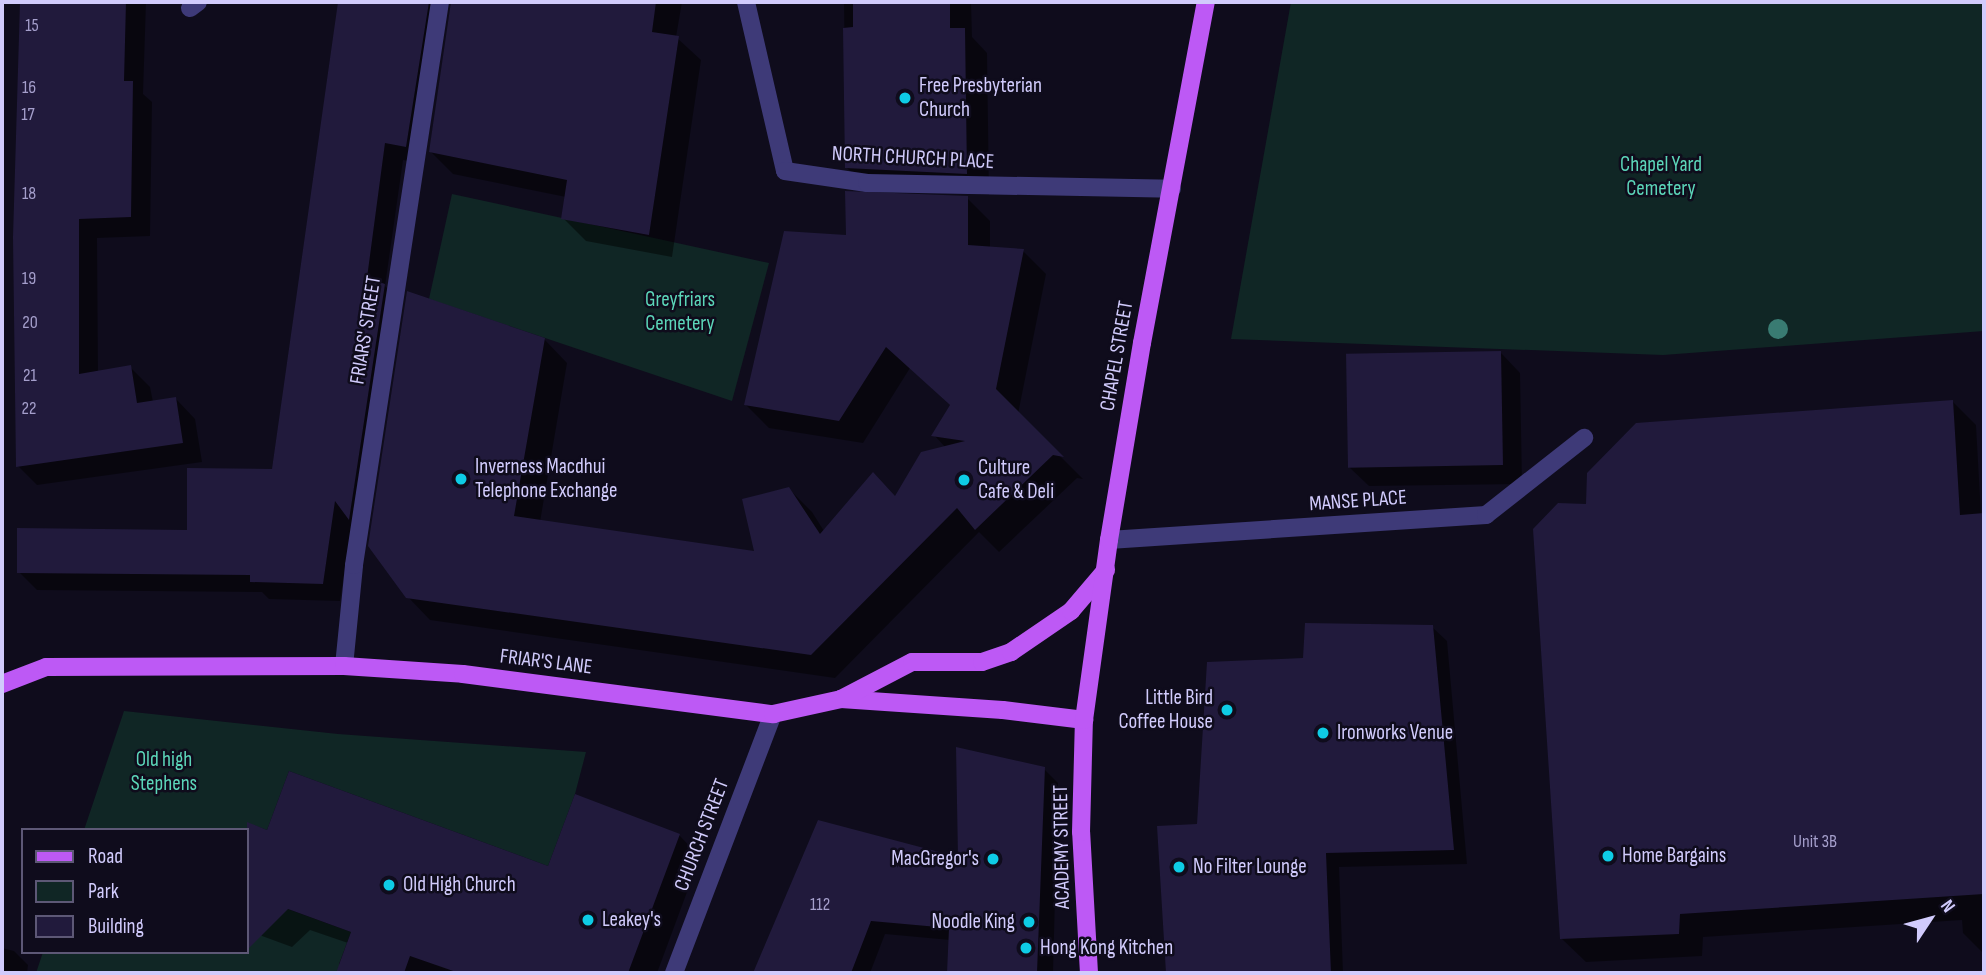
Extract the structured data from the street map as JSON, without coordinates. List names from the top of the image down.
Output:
{
  "streets": {
    "main road": ["CHAPEL STREET", "FRIAR'S LANE", "ACADEMY STREET"],
    "street": [
      "NORTH CHURCH PLACE",
      "FRIARS' STREET",
      "MANSE PLACE",
      "CHURCH STREET"
    ]
  },
  "crossings": [
    ["NORTH CHURCH PLACE", "CHAPEL STREET"],
    ["FRIARS' STREET", "FRIAR'S LANE"],
    ["CHAPEL STREET", "MANSE PLACE"],
    ["CHAPEL STREET", "FRIAR'S LANE"],
    ["CHAPEL STREET", "ACADEMY STREET"],
    ["FRIAR'S LANE", "CHURCH STREET"],
    ["FRIAR'S LANE", "ACADEMY STREET"]
  ],
  "parks": ["Chapel Yard Cemetery", "Greyfriars Cemetery", "Old high Stephens"],
  "places": [
    "Free Presbyterian Church",
    "Inverness Macdhui Telephone Exchange",
    "Culture Cafe & Deli",
    "Little Bird Coffee House",
    "Ironworks Venue",
    "Home Bargains",
    "MacGregor's",
    "No Filter Lounge",
    "Old High Church",
    "Leakey's",
    "Noodle King",
    "Hong Kong Kitchen"
  ],
  "house_numbers": [
    "15",
    "16",
    "17",
    "18",
    "19",
    "20",
    "21",
    "22",
    "Unit 3B",
    "112"
  ],
  "legend": ["Road", "Park", "Building"],
  "north": "top right"
}
